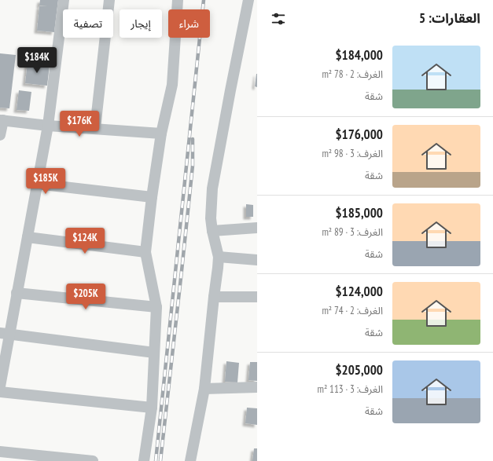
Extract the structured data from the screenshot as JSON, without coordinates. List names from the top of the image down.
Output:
{
  "page": {
    "heading": "العقارات: 5",
    "chip": ["شراء", "إيجار", "تصفية"],
    "list": [
      {
        "name": "$184,000",
        "note": "الغرف: 2 · 78 m² · شقة"
      },
      {
        "name": "$176,000",
        "note": "الغرف: 3 · 98 m² · شقة"
      },
      {
        "name": "$185,000",
        "note": "الغرف: 3 · 89 m² · شقة"
      },
      {
        "name": "$124,000",
        "note": "الغرف: 2 · 74 m² · شقة"
      },
      {
        "name": "$205,000",
        "note": "الغرف: 3 · 113 m² · شقة"
      }
    ],
    "price": [
      "$184K",
      "$176K",
      "$185K",
      "$124K",
      "$205K"
    ]
  }
}
